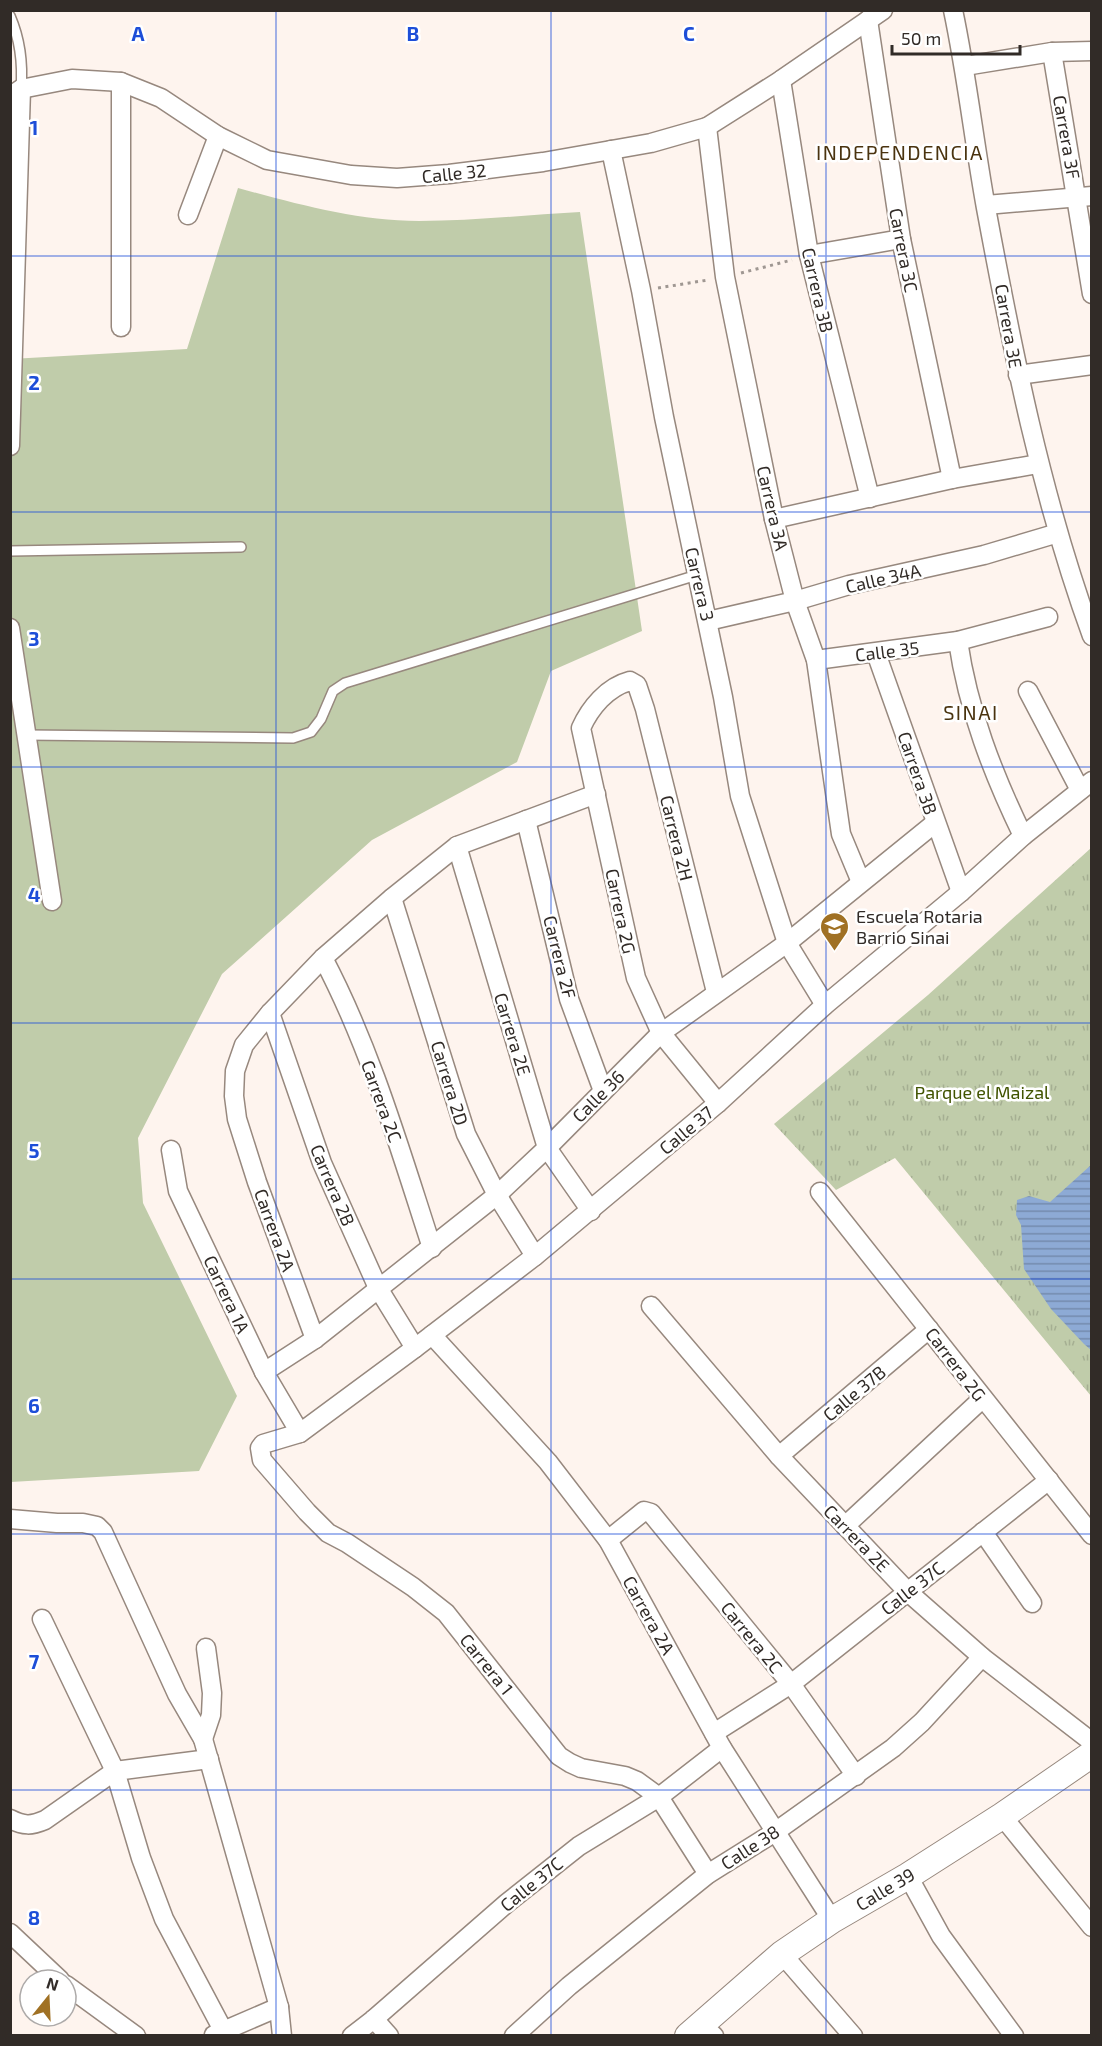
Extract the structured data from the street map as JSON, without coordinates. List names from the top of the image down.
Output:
{
  "streets": {
    "street": [
      "Carrera 3F",
      "Calle 32",
      "Carrera 3C",
      "Carrera 3B",
      "Carrera 3E",
      "Carrera 3A",
      "Calle 34A",
      "Carrera 3",
      "Calle 35",
      "Carrera 2H",
      "Carrera 2G",
      "Carrera 2F",
      "Carrera 2E",
      "Carrera 2D",
      "Calle 36",
      "Carrera 2C",
      "Calle 37",
      "Carrera 2B",
      "Carrera 2A",
      "Carrera 1A",
      "Calle 37B",
      "Calle 37C",
      "Carrera 1",
      "Calle 38",
      "Calle 39"
    ]
  },
  "crossings": [
    ["Calle 32", "Carrera 3C"],
    ["Calle 32", "Carrera 3B"],
    ["Calle 32", "Carrera 3A"],
    ["Calle 32", "Carrera 3"],
    ["Carrera 3B", "Calle 35"],
    ["Carrera 3B", "Calle 36"],
    ["Carrera 3B", "Calle 37"],
    ["Carrera 3E", "Calle 34A"],
    ["Carrera 3A", "Calle 34A"],
    ["Carrera 3A", "Calle 35"],
    ["Carrera 3A", "Calle 36"],
    ["Calle 34A", "Carrera 3"],
    ["Carrera 3", "Calle 36"],
    ["Carrera 3", "Calle 37"],
    ["Carrera 2H", "Carrera 2G"],
    ["Carrera 2H", "Calle 36"],
    ["Carrera 2G", "Calle 36"],
    ["Carrera 2G", "Calle 37"],
    ["Carrera 2G", "Carrera 2A"],
    ["Carrera 2G", "Calle 37B"],
    ["Carrera 2G", "Calle 37C"],
    ["Carrera 2F", "Calle 36"],
    ["Carrera 2F", "Carrera 2A"],
    ["Carrera 2E", "Calle 36"],
    ["Carrera 2E", "Calle 37"],
    ["Carrera 2E", "Carrera 2A"],
    ["Carrera 2E", "Calle 37B"],
    ["Carrera 2E", "Calle 37C"],
    ["Carrera 2E", "Calle 38"],
    ["Carrera 2D", "Calle 36"],
    ["Carrera 2D", "Calle 37"],
    ["Carrera 2D", "Carrera 2A"],
    ["Calle 36", "Carrera 2C"],
    ["Calle 36", "Carrera 2B"],
    ["Calle 36", "Carrera 2A"],
    ["Calle 36", "Carrera 1A"],
    ["Carrera 2C", "Carrera 2A"],
    ["Carrera 2C", "Calle 37C"],
    ["Carrera 2C", "Calle 38"],
    ["Calle 37", "Carrera 2B"],
    ["Calle 37", "Carrera 2A"],
    ["Calle 37", "Carrera 1A"],
    ["Calle 37", "Carrera 1"],
    ["Carrera 2B", "Carrera 2A"],
    ["Carrera 2A", "Calle 37C"],
    ["Carrera 2A", "Calle 38"],
    ["Carrera 2A", "Calle 39"],
    ["Calle 37C", "Carrera 1"],
    ["Carrera 1", "Calle 38"]
  ],
  "districts": ["INDEPENDENCIA", "SINAI"],
  "parks": ["Parque el Maizal"],
  "places": {
    "school or university": ["Escuela Rotaria Barrio Sinai"]
  },
  "scale_bar": "50 m",
  "north": "top",
  "grid": {
    "columns": ["A", "B", "C"],
    "rows": [
      "1",
      "2",
      "3",
      "4",
      "5",
      "6",
      "7",
      "8"
    ]
  }
}
